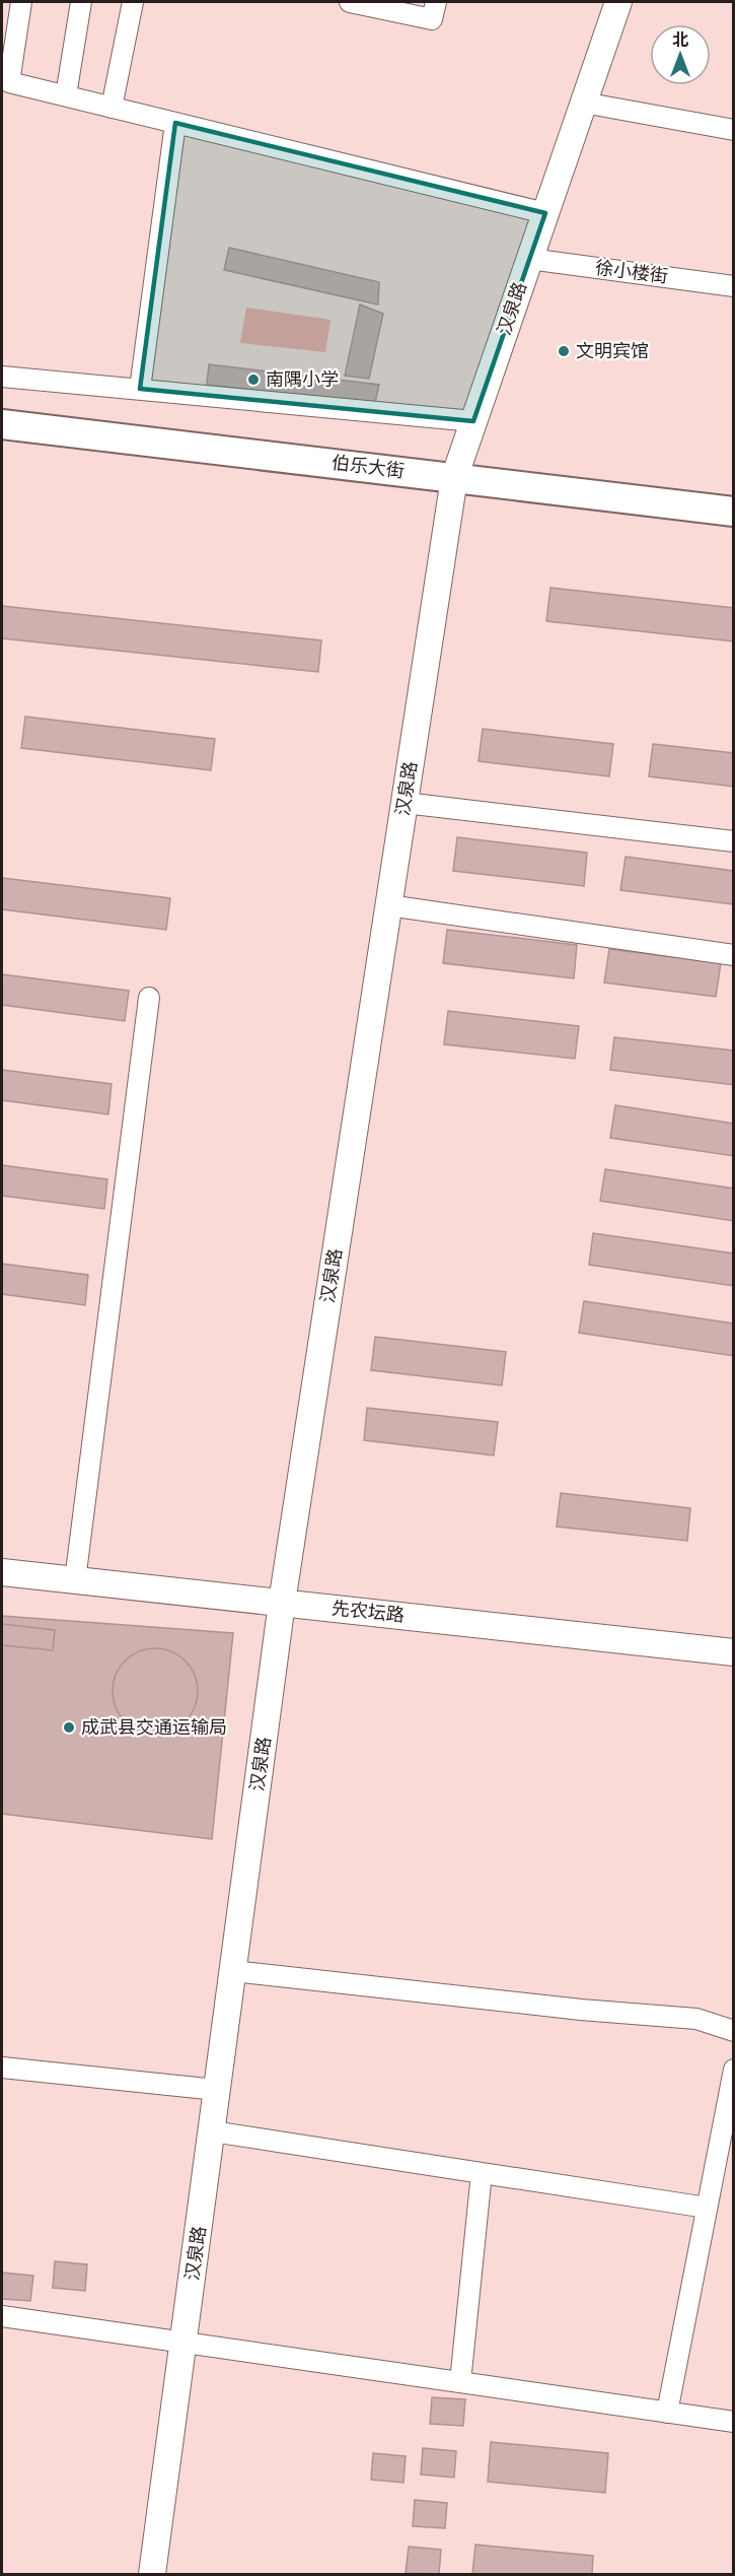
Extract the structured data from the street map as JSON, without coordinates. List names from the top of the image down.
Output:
{
  "streets": {
    "main road": ["伯乐大街"],
    "street": ["徐小楼街", "汉泉路", "先农坛路"]
  },
  "crossings": [
    ["徐小楼街", "汉泉路"],
    ["汉泉路", "伯乐大街"],
    ["汉泉路", "先农坛路"]
  ],
  "places": ["文明宾馆", "南隅小学", "成武县交通运输局"],
  "north": "top"
}
